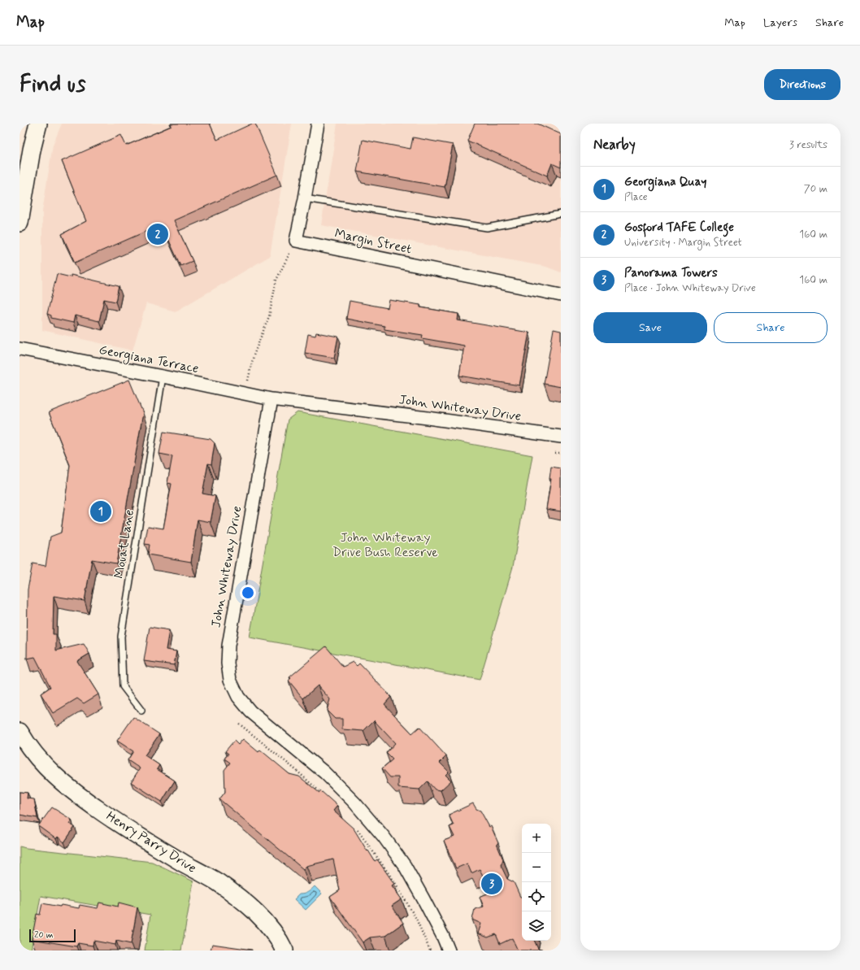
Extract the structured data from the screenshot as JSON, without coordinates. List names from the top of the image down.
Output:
{
  "streets": {
    "main road": ["Henry Parry Drive"],
    "street": ["Margin Street", "Georgiana Terrace", "John Whiteway Drive"],
    "lane": ["Mouat Lane"]
  },
  "crossings": [
    ["Georgiana Terrace", "John Whiteway Drive"],
    ["Georgiana Terrace", "Mouat Lane"]
  ],
  "parks": ["John Whiteway Drive Bush Reserve"],
  "scale_bar": "20 m",
  "page": {
    "header": "Map",
    "nav": ["Map", "Layers", "Share"],
    "buttons": [
      "Directions",
      ["Save", "Share"]
    ],
    "title": "Find us",
    "heading": ["Nearby", "3 results"],
    "list": [
      {
        "mark": "1",
        "name": "Georgiana Quay",
        "note": "Place",
        "value": "70 m"
      },
      {
        "mark": "2",
        "name": "Gosford TAFE College",
        "note": "University · Margin Street",
        "value": "160 m"
      },
      {
        "mark": "3",
        "name": "Panorama Towers",
        "note": "Place · John Whiteway Drive",
        "value": "160 m"
      }
    ],
    "pins": ["2", "1", "3"],
    "map_buttons": ["+", "−"],
    "scale": "20 m"
  }
}
